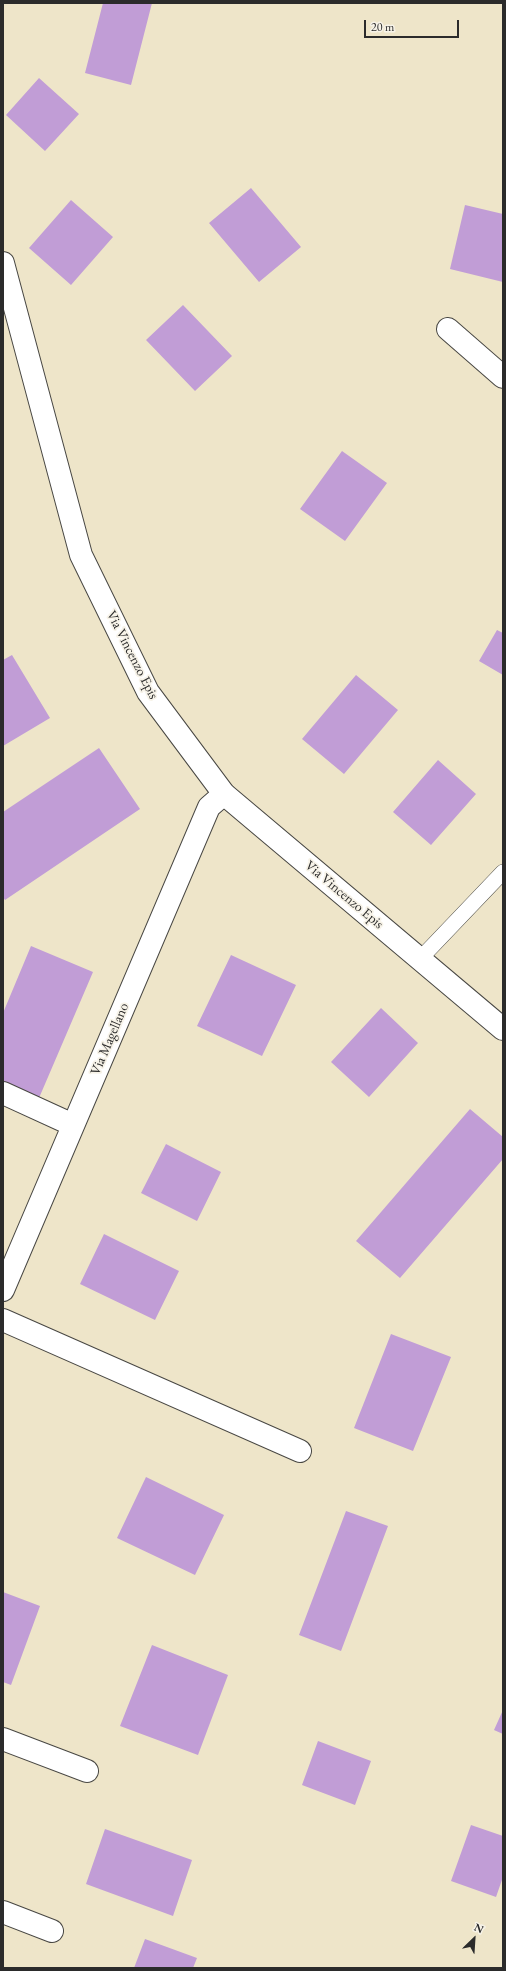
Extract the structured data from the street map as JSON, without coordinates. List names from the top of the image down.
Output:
{
  "streets": {
    "street": ["Via Vincenzo Epis", "Via Magellano"]
  },
  "crossings": [
    ["Via Vincenzo Epis", "Via Magellano"]
  ],
  "scale_bar": "20 m",
  "north": "top right"
}
